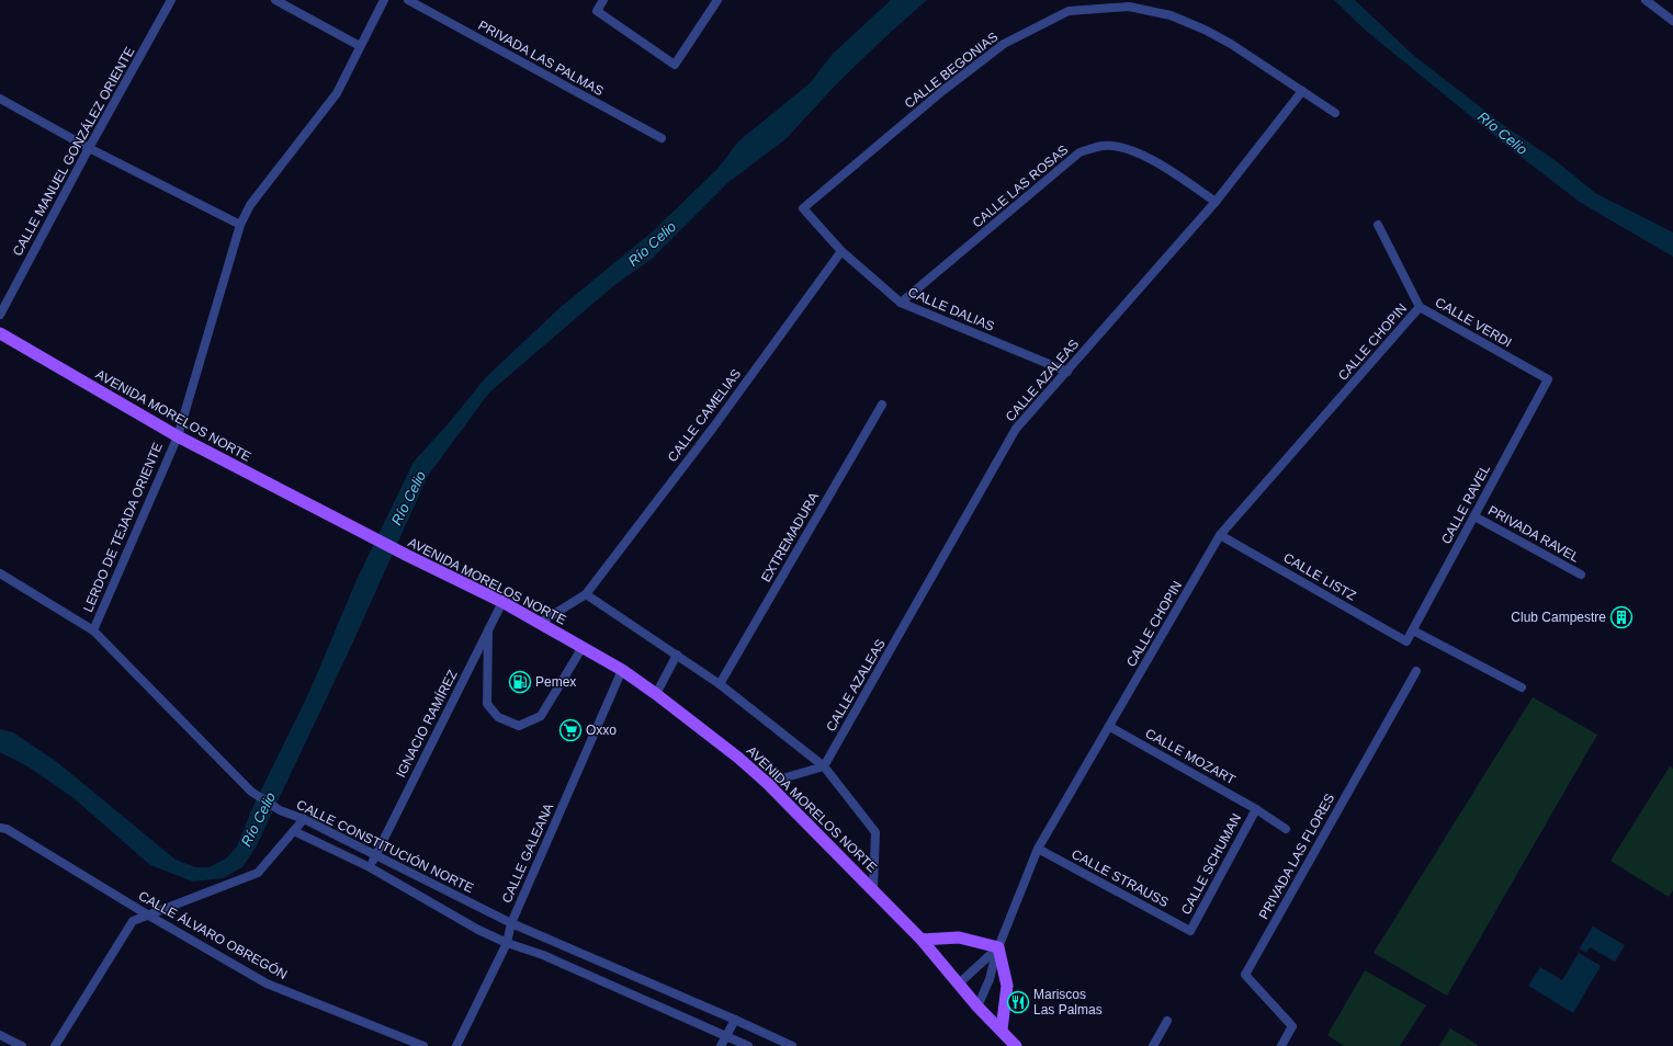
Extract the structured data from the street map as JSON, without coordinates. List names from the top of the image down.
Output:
{
  "streets": {
    "main road": ["AVENIDA MORELOS NORTE"],
    "street": [
      "PRIVADA LAS PALMAS",
      "CALLE BEGONIAS",
      "CALLE MANUEL GONZÁLEZ ORIENTE",
      "CALLE LAS ROSAS",
      "CALLE DALIAS",
      "CALLE VERDI",
      "CALLE CHOPIN",
      "CALLE AZALEAS",
      "CALLE CAMELIAS",
      "CALLE RAVEL",
      "LERDO DE TEJADA ORIENTE",
      "PRIVADA RAVEL",
      "EXTREMADURA",
      "CALLE LISTZ",
      "IGNACIO RAMÍREZ",
      "CALLE MOZART",
      "CALLE CONSTITUCIÓN NORTE",
      "CALLE GALEANA",
      "PRIVADA LAS FLORES",
      "CALLE SCHUMAN",
      "CALLE STRAUSS",
      "CALLE ÁLVARO OBREGÓN"
    ]
  },
  "crossings": [
    ["CALLE BEGONIAS", "CALLE DALIAS"],
    ["CALLE BEGONIAS", "CALLE AZALEAS"],
    ["CALLE LAS ROSAS", "CALLE DALIAS"],
    ["CALLE LAS ROSAS", "CALLE AZALEAS"],
    ["CALLE DALIAS", "CALLE AZALEAS"],
    ["CALLE DALIAS", "CALLE CAMELIAS"],
    ["CALLE VERDI", "CALLE CHOPIN"],
    ["CALLE VERDI", "CALLE RAVEL"],
    ["CALLE CHOPIN", "AVENIDA MORELOS NORTE"],
    ["CALLE CHOPIN", "CALLE LISTZ"],
    ["CALLE CHOPIN", "CALLE MOZART"],
    ["CALLE CHOPIN", "CALLE STRAUSS"],
    ["CALLE AZALEAS", "AVENIDA MORELOS NORTE"],
    ["AVENIDA MORELOS NORTE", "CALLE CAMELIAS"],
    ["AVENIDA MORELOS NORTE", "LERDO DE TEJADA ORIENTE"],
    ["AVENIDA MORELOS NORTE", "EXTREMADURA"],
    ["AVENIDA MORELOS NORTE", "IGNACIO RAMÍREZ"],
    ["AVENIDA MORELOS NORTE", "CALLE GALEANA"],
    ["CALLE RAVEL", "PRIVADA RAVEL"],
    ["CALLE RAVEL", "CALLE LISTZ"],
    ["LERDO DE TEJADA ORIENTE", "CALLE CONSTITUCIÓN NORTE"],
    ["IGNACIO RAMÍREZ", "CALLE CONSTITUCIÓN NORTE"],
    ["CALLE MOZART", "CALLE SCHUMAN"],
    ["CALLE CONSTITUCIÓN NORTE", "CALLE GALEANA"],
    ["CALLE SCHUMAN", "CALLE STRAUSS"]
  ],
  "water": ["Río Celio"],
  "places": {
    "building": ["Club Campestre"],
    "fuel station": ["Pemex"],
    "supermarket": ["Oxxo"],
    "restaurant": ["Mariscos Las Palmas"]
  }
}
